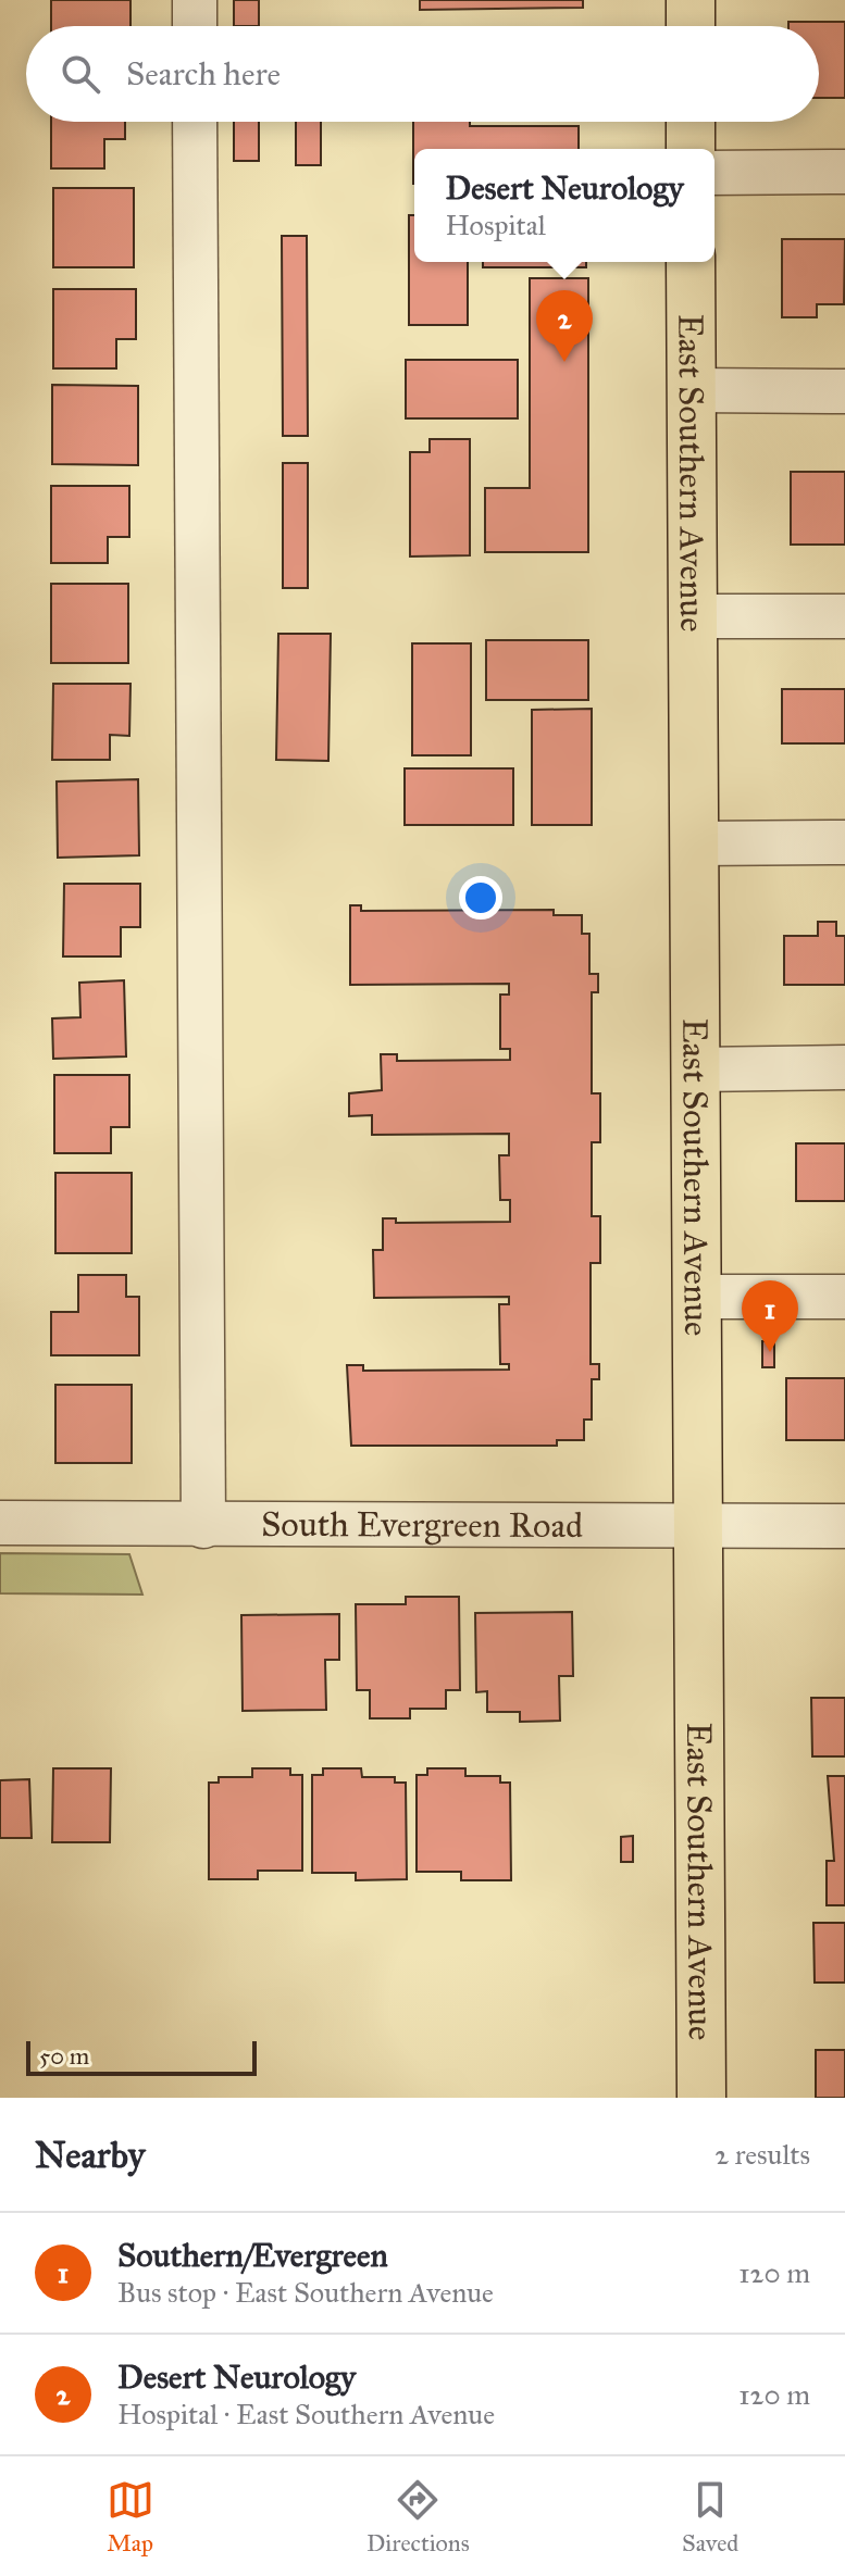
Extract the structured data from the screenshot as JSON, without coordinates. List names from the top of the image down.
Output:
{
  "streets": {
    "main road": ["East Southern Avenue"],
    "street": ["South Evergreen Road"]
  },
  "crossings": [
    ["East Southern Avenue", "South Evergreen Road"]
  ],
  "scale_bar": "50 m",
  "page": {
    "search": "Search here",
    "popup": ["Desert Neurology", "Hospital"],
    "pins": ["2", "1"],
    "scale": "50 m",
    "heading": ["Nearby", "2 results"],
    "list": [
      {
        "mark": "1",
        "name": "Southern/Evergreen",
        "note": "Bus stop · East Southern Avenue",
        "value": "120 m"
      },
      {
        "mark": "2",
        "name": "Desert Neurology",
        "note": "Hospital · East Southern Avenue",
        "value": "120 m"
      }
    ],
    "nav": ["Map", "Directions", "Saved"]
  }
}
